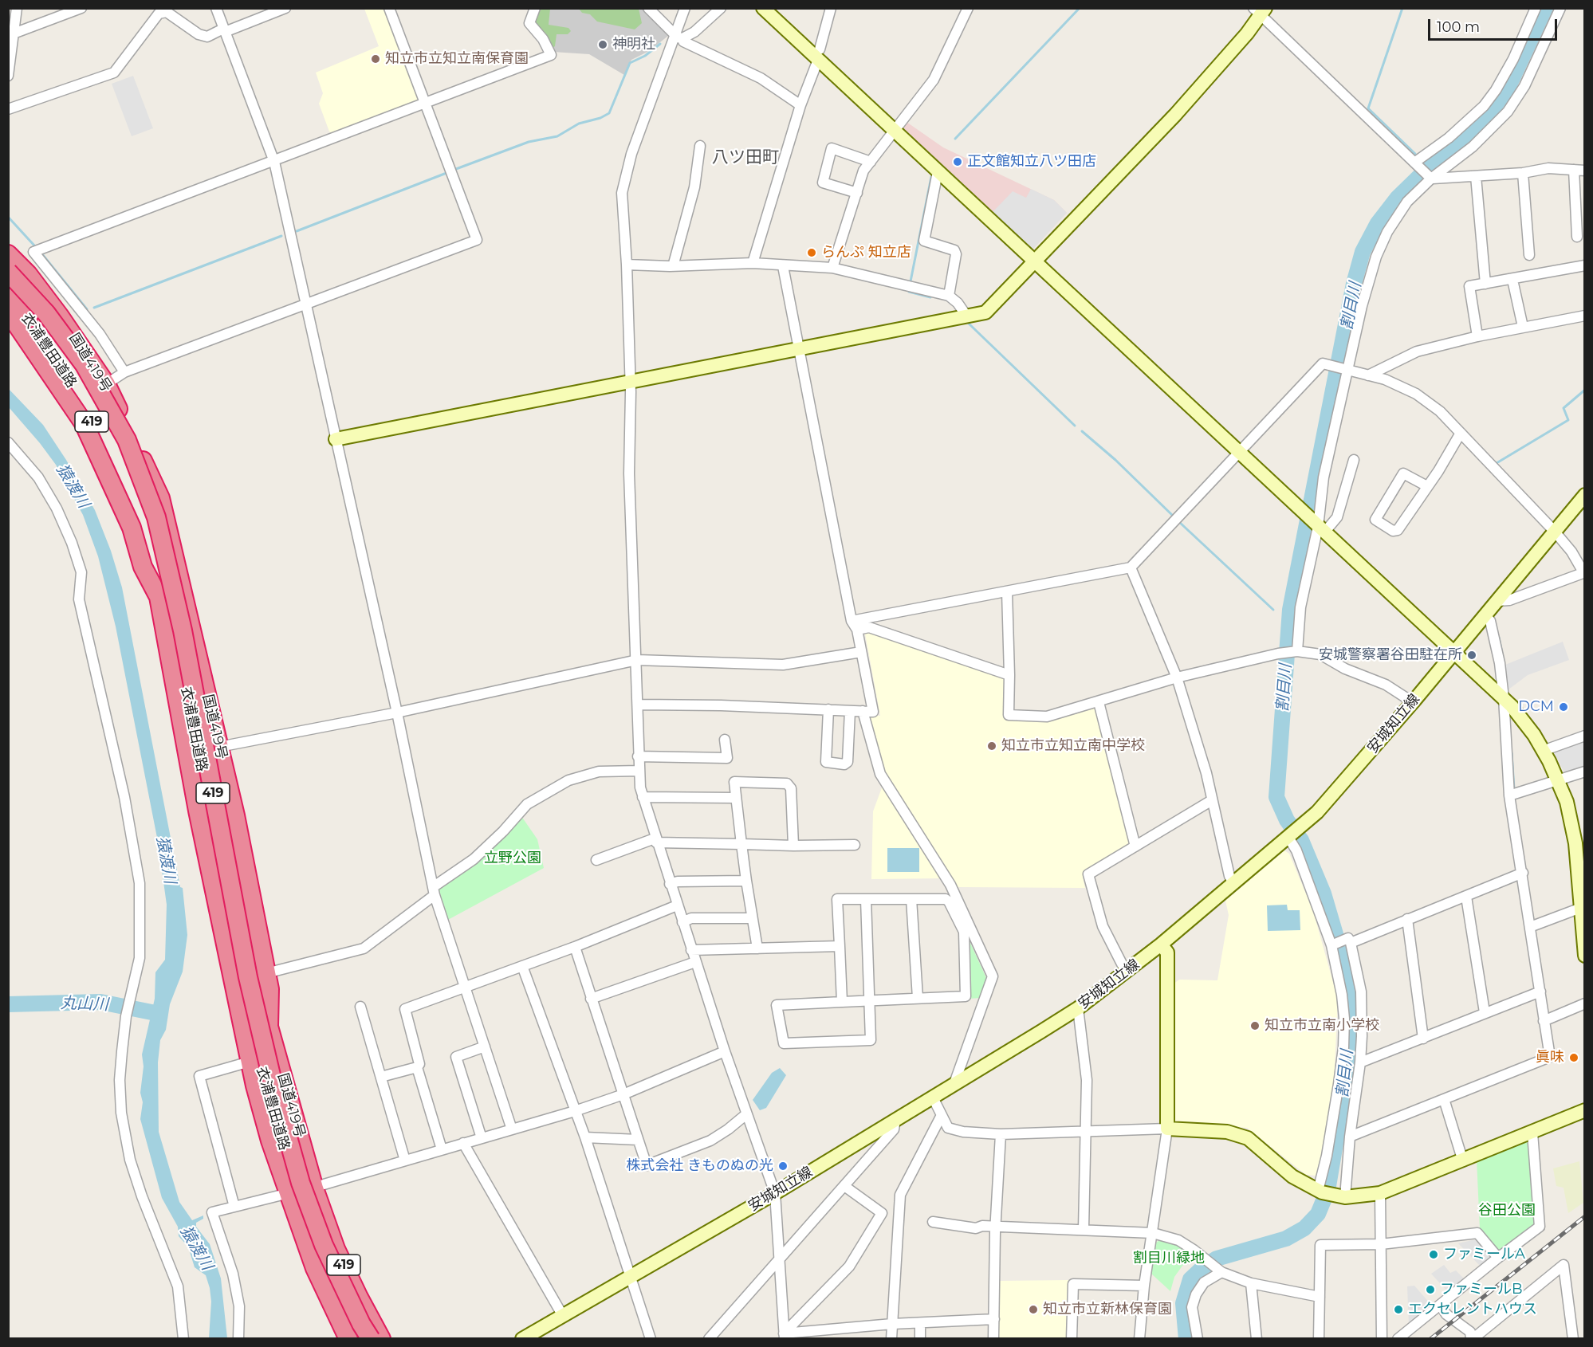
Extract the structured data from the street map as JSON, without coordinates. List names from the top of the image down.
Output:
{
  "streets": {
    "highway": ["衣浦豊田道路", "国道419号", "419"],
    "street": ["安城知立線"]
  },
  "crossings": [
    ["衣浦豊田道路", "国道419号"]
  ],
  "districts": ["八ツ田町"],
  "water": ["割目川", "猿渡川", "丸山川"],
  "parks": ["立野公園", "谷田公園", "割目川緑地"],
  "places": [
    "神明社",
    "知立市立知立南保育園",
    "正文館知立八ツ田店",
    "らんぷ 知立店",
    "安城警察署谷田駐在所",
    "DCM",
    "知立市立知立南中学校",
    "知立市立南小学校",
    "眞味",
    "株式会社 きものぬの光",
    "ファミールA",
    "ファミールB",
    "知立市立新林保育園",
    "エクセレントハウス"
  ],
  "scale_bar": "100 m"
}
